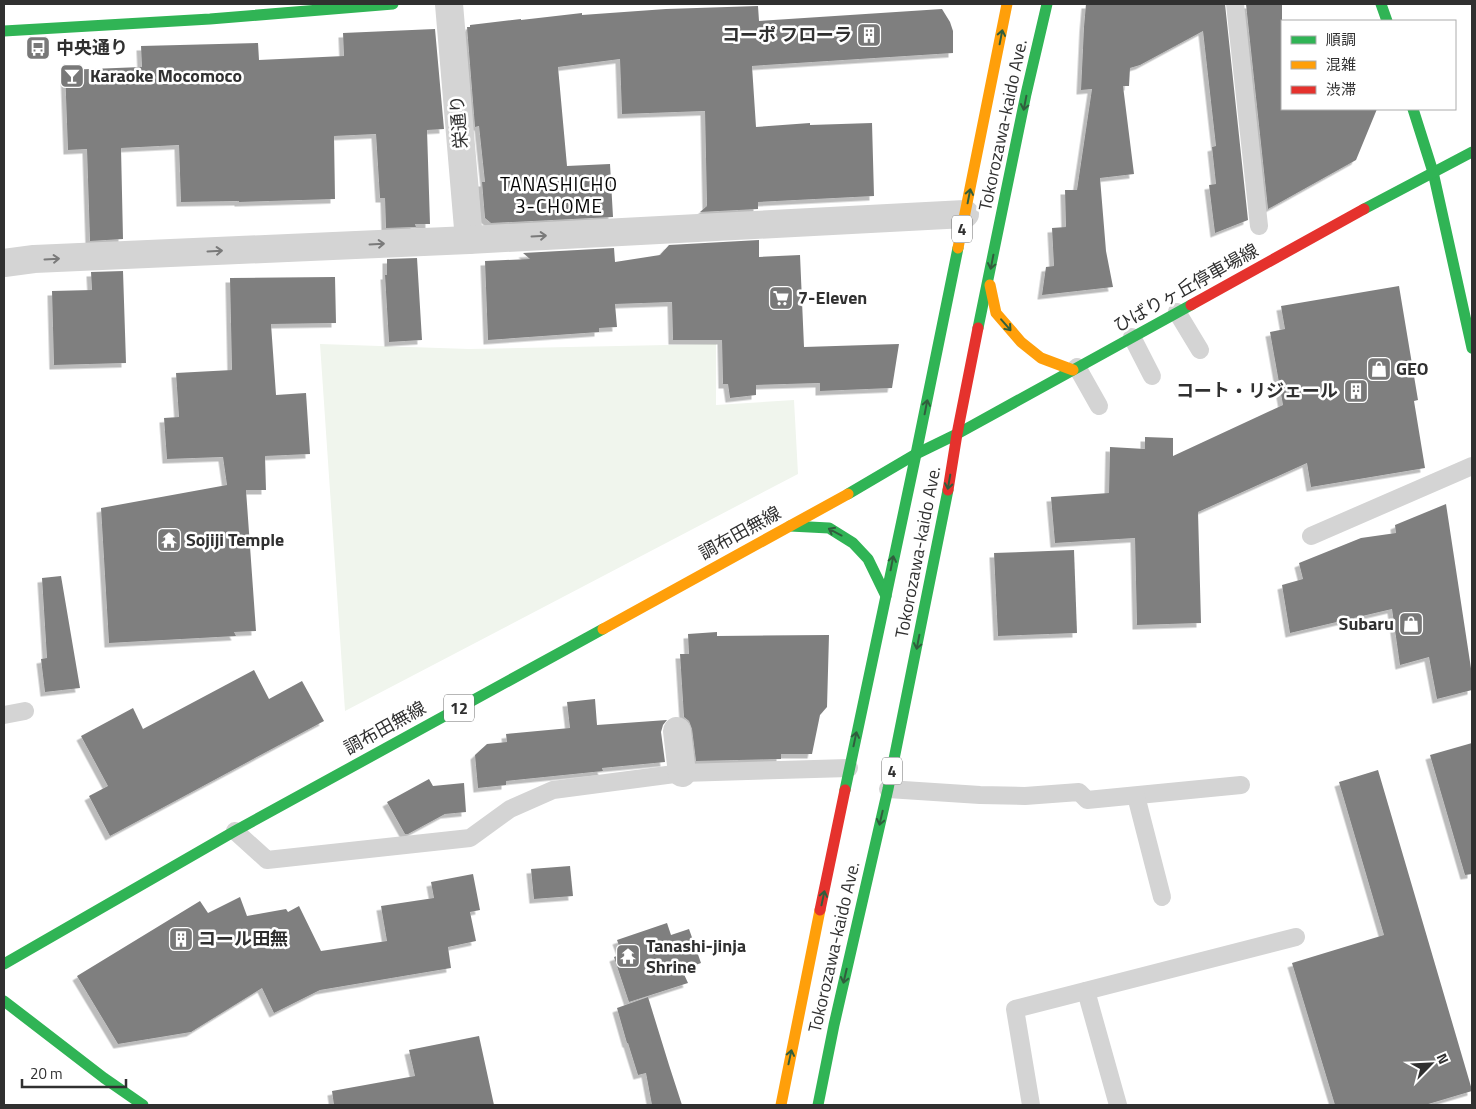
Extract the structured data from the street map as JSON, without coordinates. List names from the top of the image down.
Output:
{
  "streets": {
    "main road": [
      "Tokorozawa-kaido Ave.",
      "4",
      "ひばりヶ丘停車場線",
      "調布田無線",
      "12"
    ],
    "street": ["栄通り"]
  },
  "crossings": [
    ["Tokorozawa-kaido Ave.", "ひばりヶ丘停車場線"],
    ["Tokorozawa-kaido Ave.", "調布田無線"],
    ["ひばりヶ丘停車場線", "調布田無線"]
  ],
  "districts": ["TANASHICHO 3-CHOME"],
  "places": {
    "building": ["コーポ フローラ", "コート・リジェール", "コール田無"],
    "bus stop": ["中央通り"],
    "bar": ["Karaoke Mocomoco"],
    "supermarket": ["7-Eleven"],
    "shop": ["GEO", "Subaru"],
    "temple": ["Sojiji Temple", "Tanashi-jinja Shrine"]
  },
  "legend": ["順調", "混雑", "渋滞"],
  "scale_bar": "20 m",
  "north": "top right"
}
